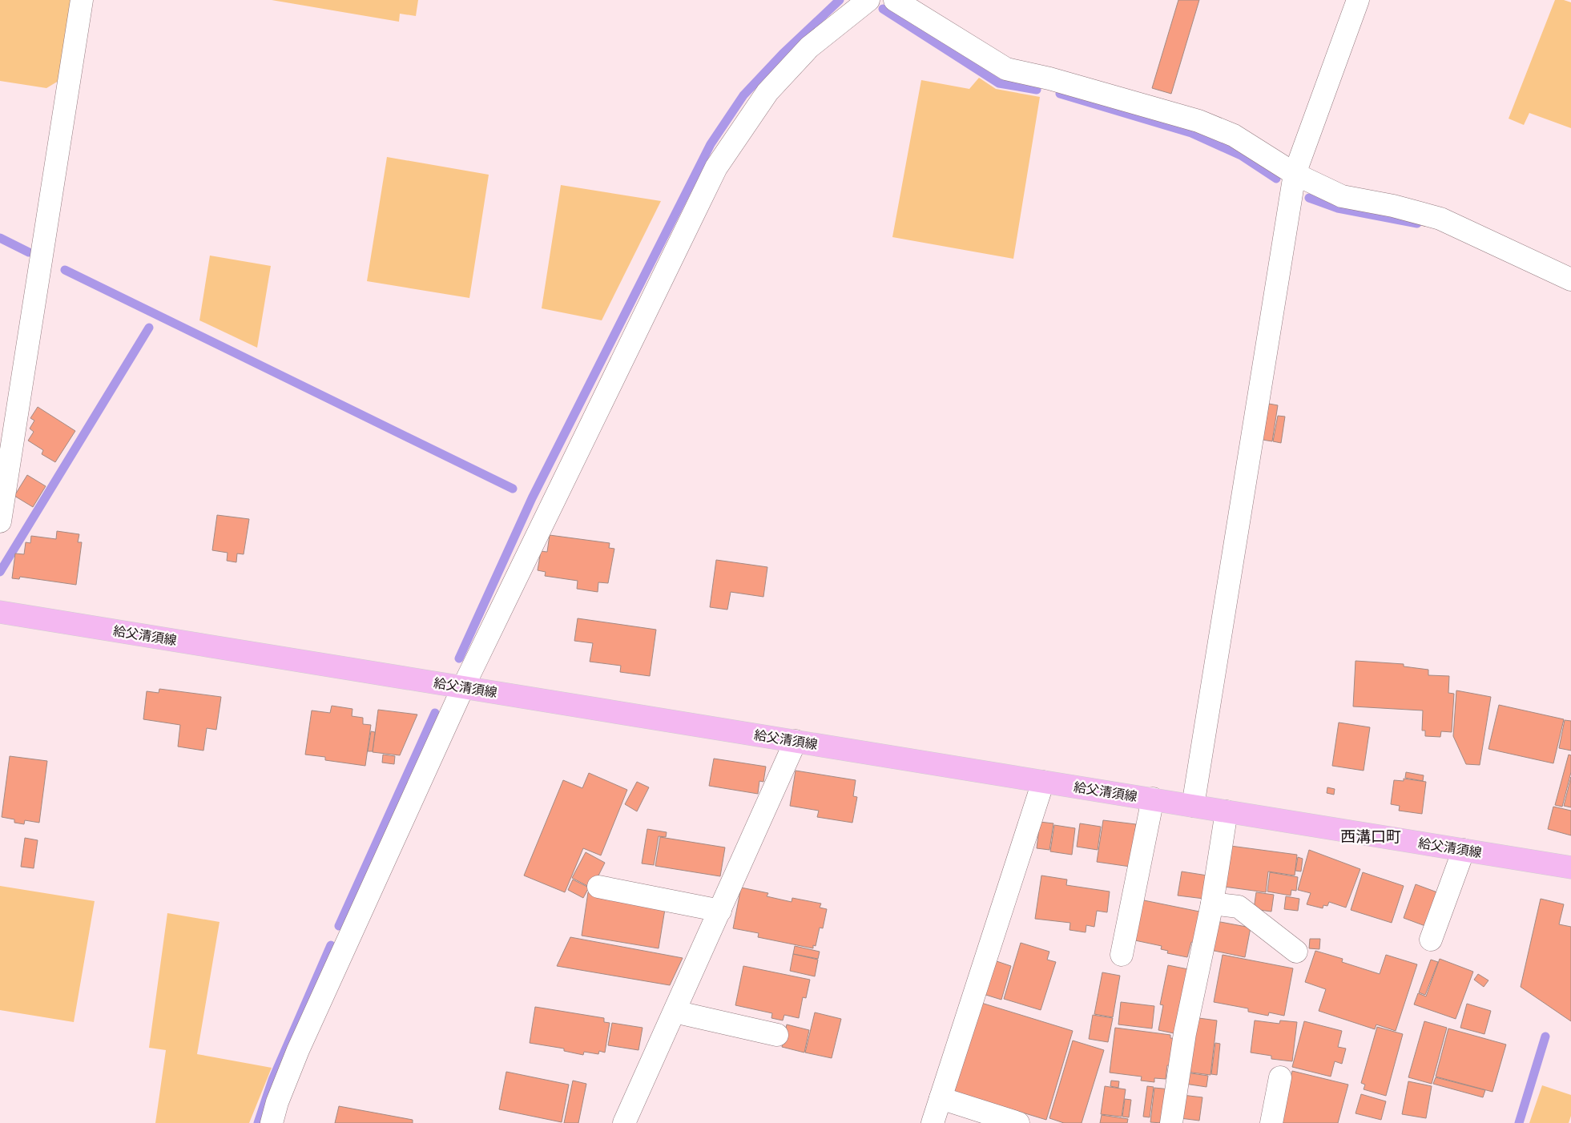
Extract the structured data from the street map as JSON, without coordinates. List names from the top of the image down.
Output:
{
  "streets": {
    "main road": ["給父清須線"]
  },
  "districts": ["西溝口町"]
}
